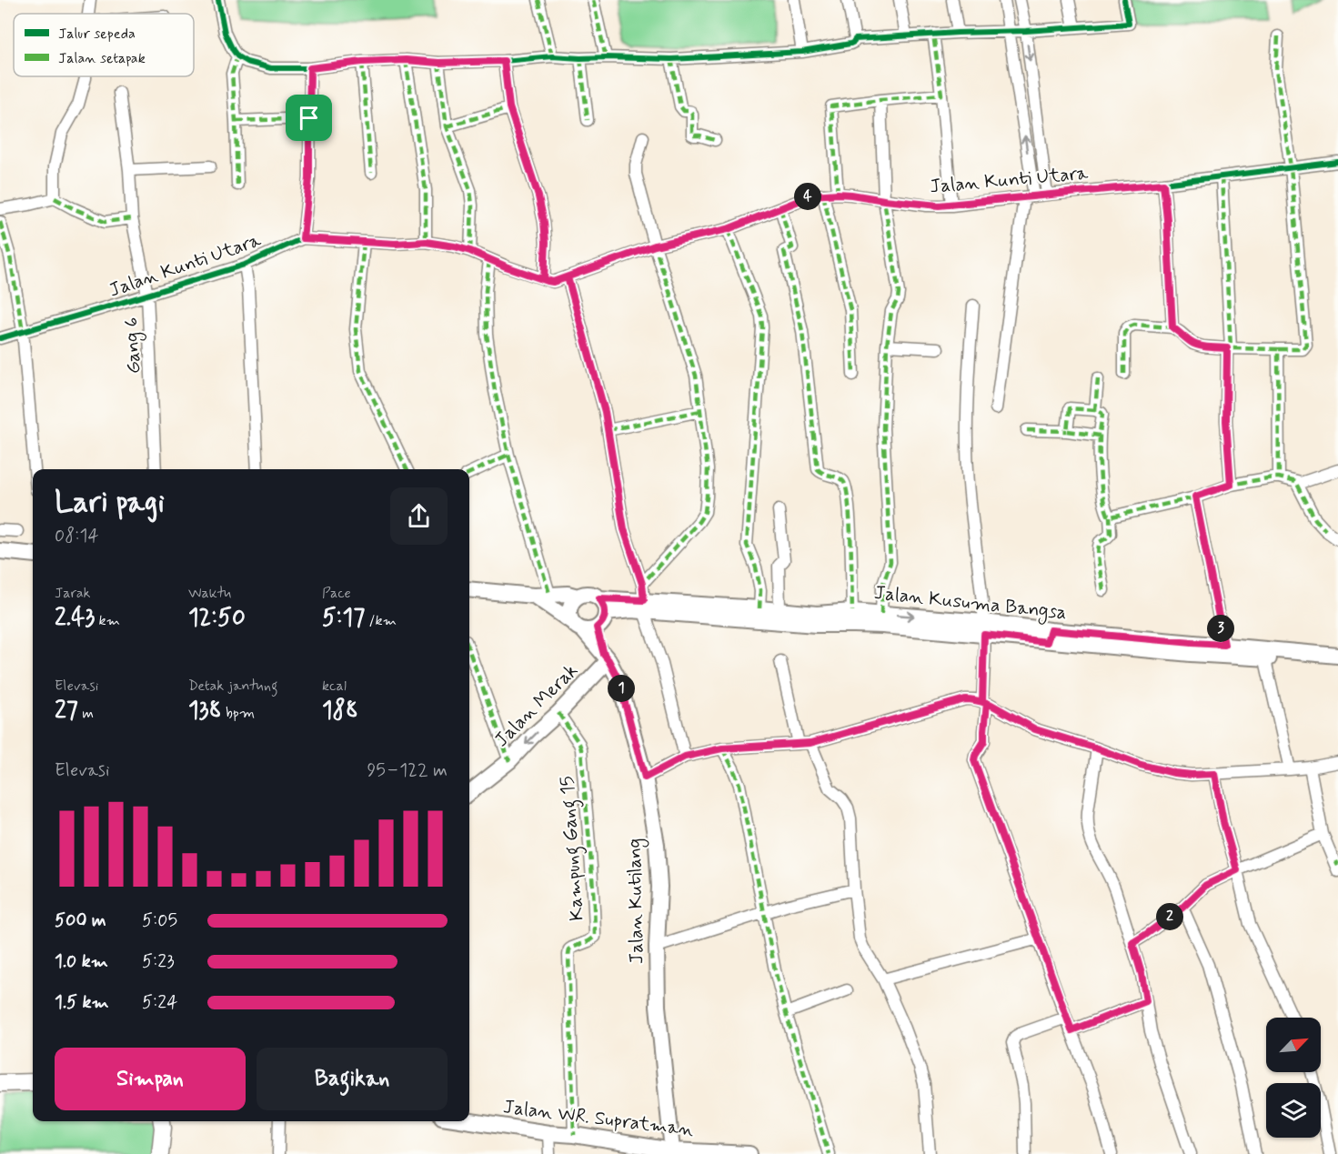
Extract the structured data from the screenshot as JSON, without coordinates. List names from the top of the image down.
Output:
{
  "streets": {
    "street": [
      "Jalan Kunti Utara",
      "Gang 6",
      "Jalan Kusuma Bangsa",
      "Jalan Merak",
      "Kampung Gang 15",
      "Jalan Kutilang",
      "Jalan WR. Supratman"
    ]
  },
  "crossings": [
    ["Jalan Kunti Utara", "Gang 6"],
    ["Jalan Merak", "Kampung Gang 15"],
    ["Jalan Merak", "Jalan Kutilang"],
    ["Kampung Gang 15", "Jalan WR. Supratman"],
    ["Jalan Kutilang", "Jalan WR. Supratman"]
  ],
  "one_way": ["Jalan Merak"],
  "legend": ["Jalur sepeda", "Jalan setapak"],
  "north": "top right",
  "page": {
    "pins": [
      "4",
      "3",
      "1",
      "2"
    ],
    "heading": ["Lari pagi", "08:14"],
    "stats": [
      ["Jarak", "2.43 km"],
      ["Waktu", "12:50"],
      ["Pace", "5:17 /km"],
      ["Elevasi", "27 m"],
      ["Detak jantung", "138 bpm"],
      ["kcal", "188"]
    ],
    "chart": ["Elevasi", "95–122 m"],
    "list": [
      {
        "name": "500 m",
        "note": "5:05"
      },
      {
        "name": "1.0 km",
        "note": "5:23"
      },
      {
        "name": "1.5 km",
        "note": "5:24"
      }
    ],
    "buttons": ["Simpan", "Bagikan"]
  }
}
